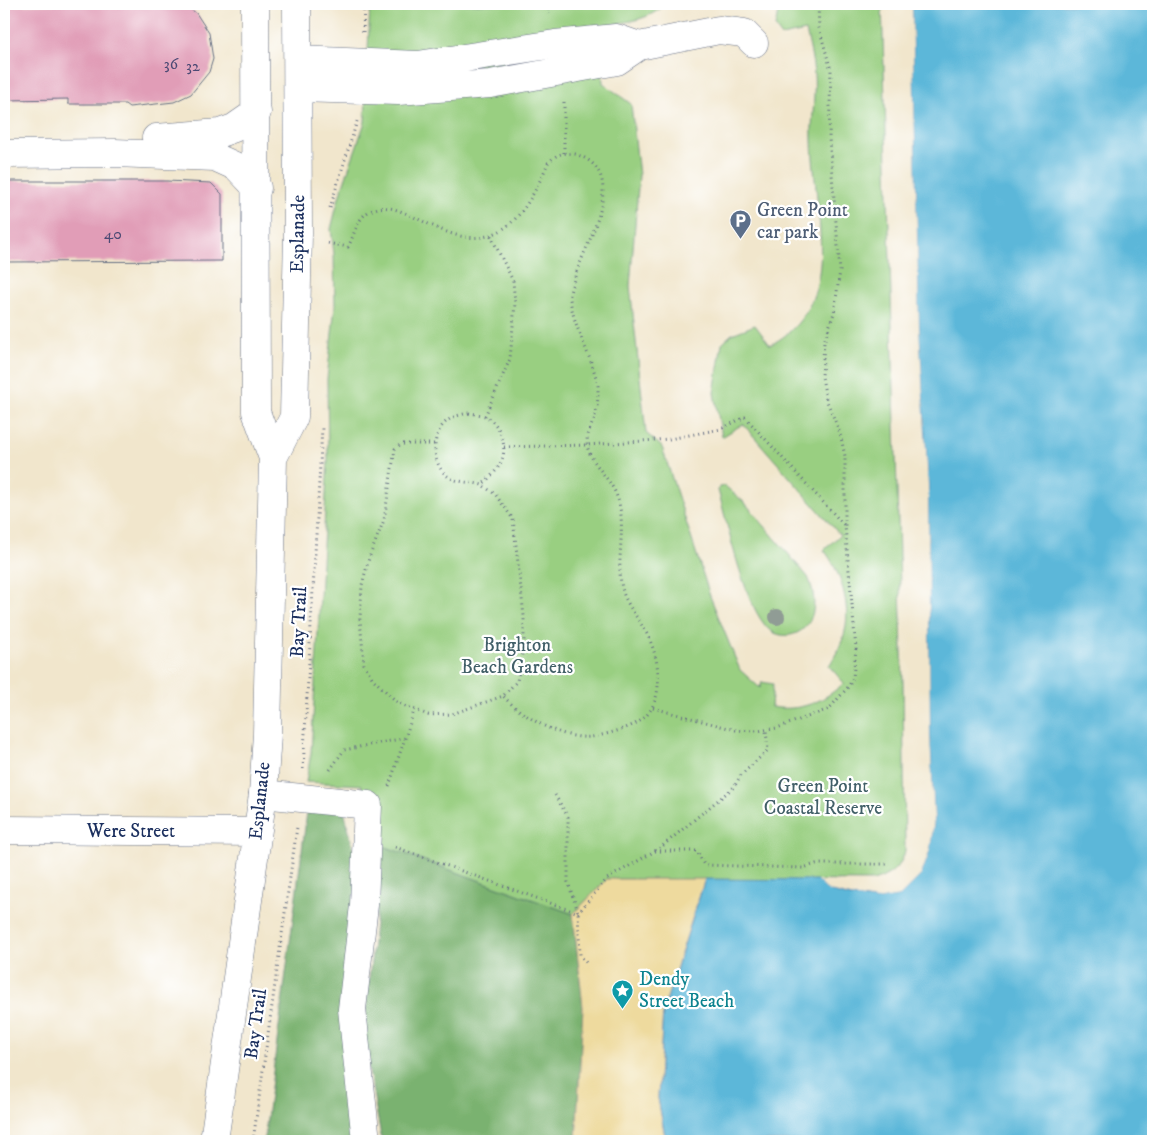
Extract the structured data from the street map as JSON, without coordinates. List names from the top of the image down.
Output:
{
  "streets": {
    "main road": ["Esplanade", "Were Street"],
    "path": ["Bay Trail"]
  },
  "crossings": [
    ["Esplanade", "Were Street"]
  ],
  "parks": ["Brighton Beach Gardens", "Green Point Coastal Reserve"],
  "places": {
    "parking": ["Green Point car park"],
    "place": ["Dendy Street Beach"]
  },
  "house_numbers": ["36", "32", "40"]
}
